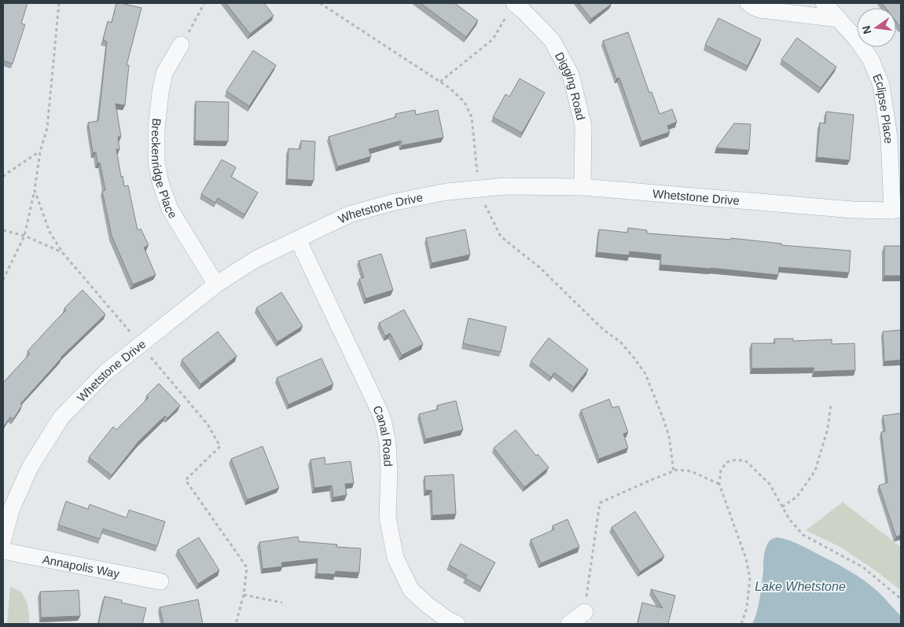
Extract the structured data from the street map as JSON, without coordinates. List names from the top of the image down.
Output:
{
  "streets": {
    "street": [
      "Digging Road",
      "Eclipse Place",
      "Breckenridge Place",
      "Whetstone Drive",
      "Canal Road",
      "Annapolis Way"
    ]
  },
  "crossings": [
    ["Digging Road", "Whetstone Drive"],
    ["Eclipse Place", "Whetstone Drive"],
    ["Breckenridge Place", "Whetstone Drive"],
    ["Whetstone Drive", "Canal Road"]
  ],
  "water": ["Lake Whetstone"],
  "north": "left"
}
